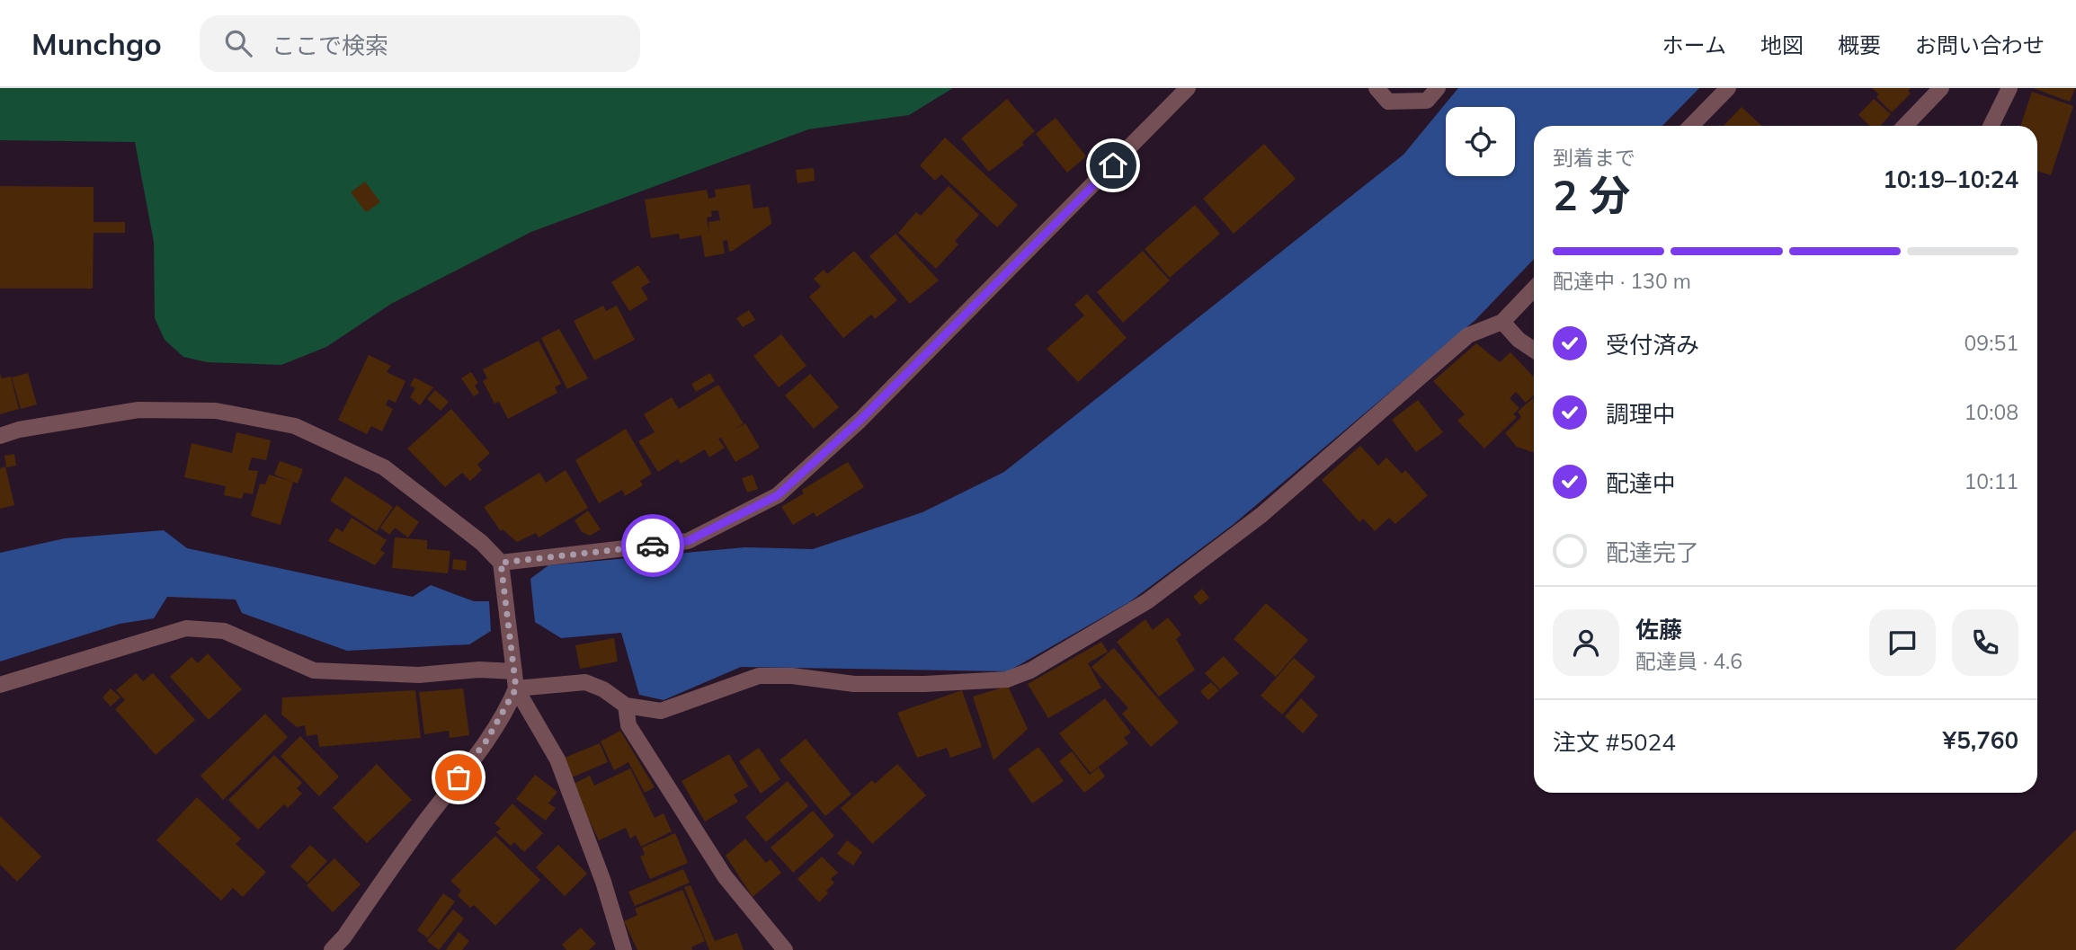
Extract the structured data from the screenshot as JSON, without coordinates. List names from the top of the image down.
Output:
{
  "page": {
    "header": "Munchgo",
    "search": "ここで検索",
    "nav": [
      "ホーム",
      "地図",
      "概要",
      "お問い合わせ"
    ],
    "heading": ["2 分", "到着まで", "10:19–10:24"],
    "panel": [
      "佐藤",
      "配達員 · 4.6",
      "注文 #5024",
      "¥5,760"
    ],
    "bar": "配達中 · 130 m",
    "list": [
      ["受付済み", "09:51"],
      ["調理中", "10:08"],
      ["配達中", "10:11"],
      "配達完了"
    ]
  }
}
